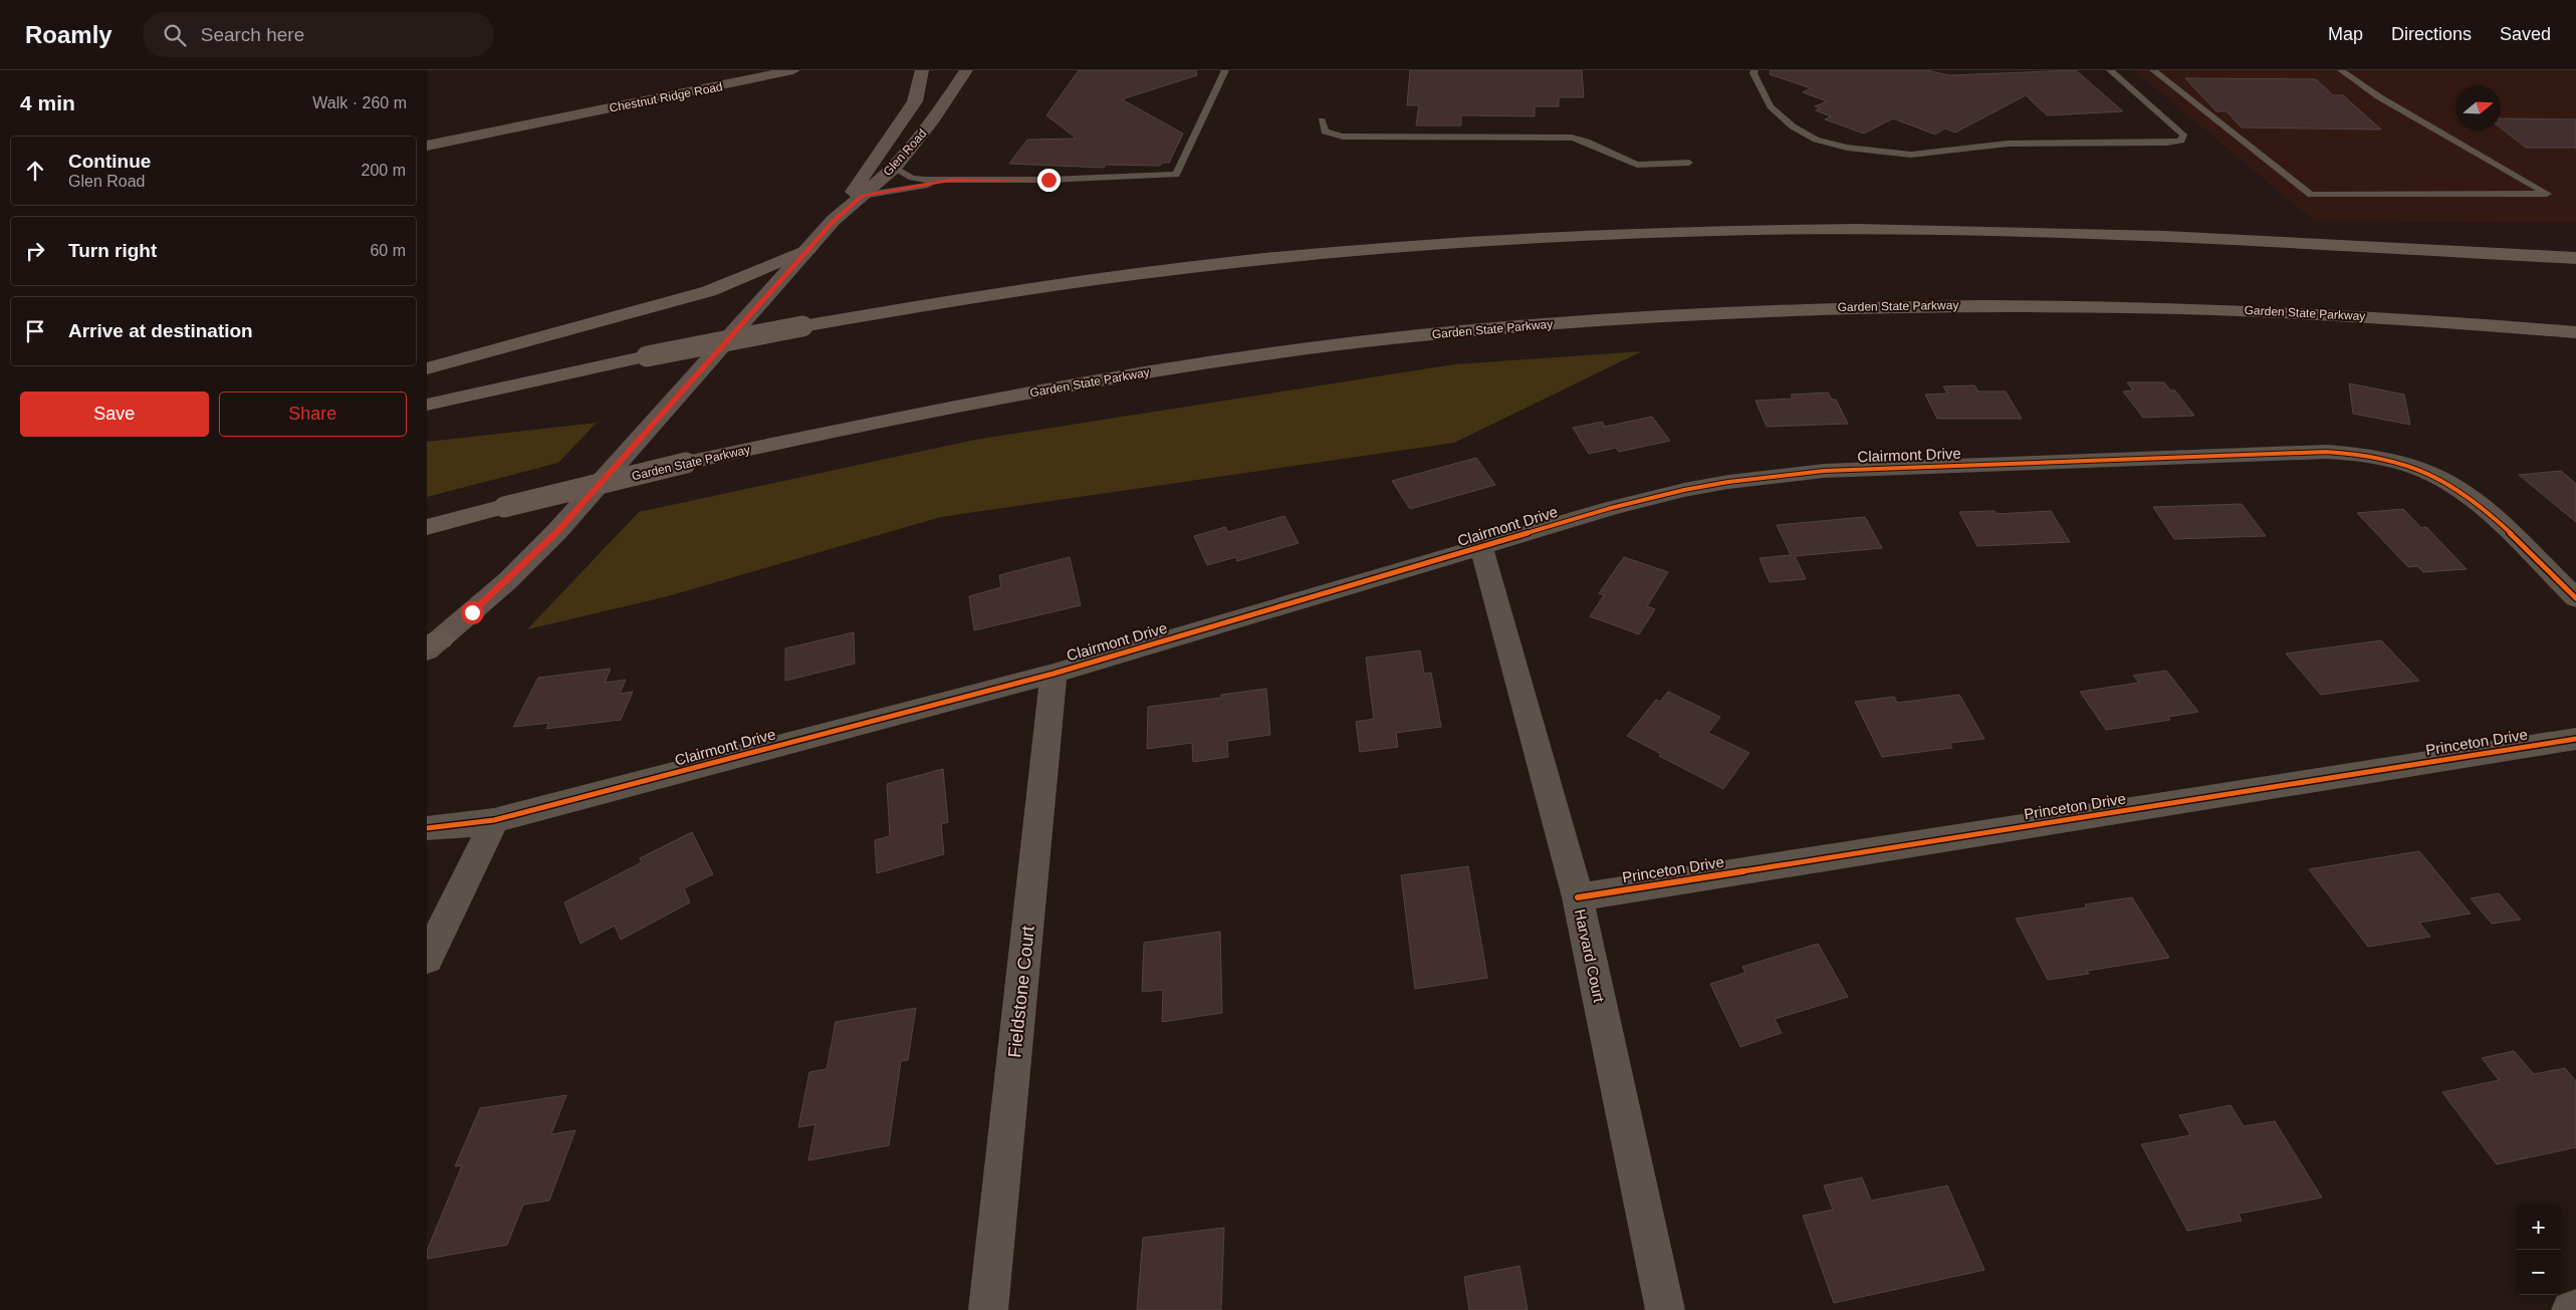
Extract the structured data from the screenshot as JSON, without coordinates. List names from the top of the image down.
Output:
{
  "streets": {
    "highway": ["Garden State Parkway"],
    "main road": ["Chestnut Ridge Road", "Glen Road"],
    "street": [
      "Clairmont Drive",
      "Princeton Drive",
      "Harvard Court",
      "Fieldstone Court"
    ]
  },
  "crossings": [
    ["Clairmont Drive", "Harvard Court"],
    ["Clairmont Drive", "Fieldstone Court"],
    ["Princeton Drive", "Harvard Court"]
  ],
  "north": "right",
  "page": {
    "header": "Roamly",
    "search": "Search here",
    "nav": ["Map", "Directions", "Saved"],
    "heading": ["4 min", "Walk · 260 m"],
    "list": [
      ["Continue", "Glen Road", "200 m"],
      ["Turn right", "60 m"],
      "Arrive at destination"
    ],
    "buttons": ["Save", "Share"],
    "map_buttons": ["+", "−"]
  }
}
